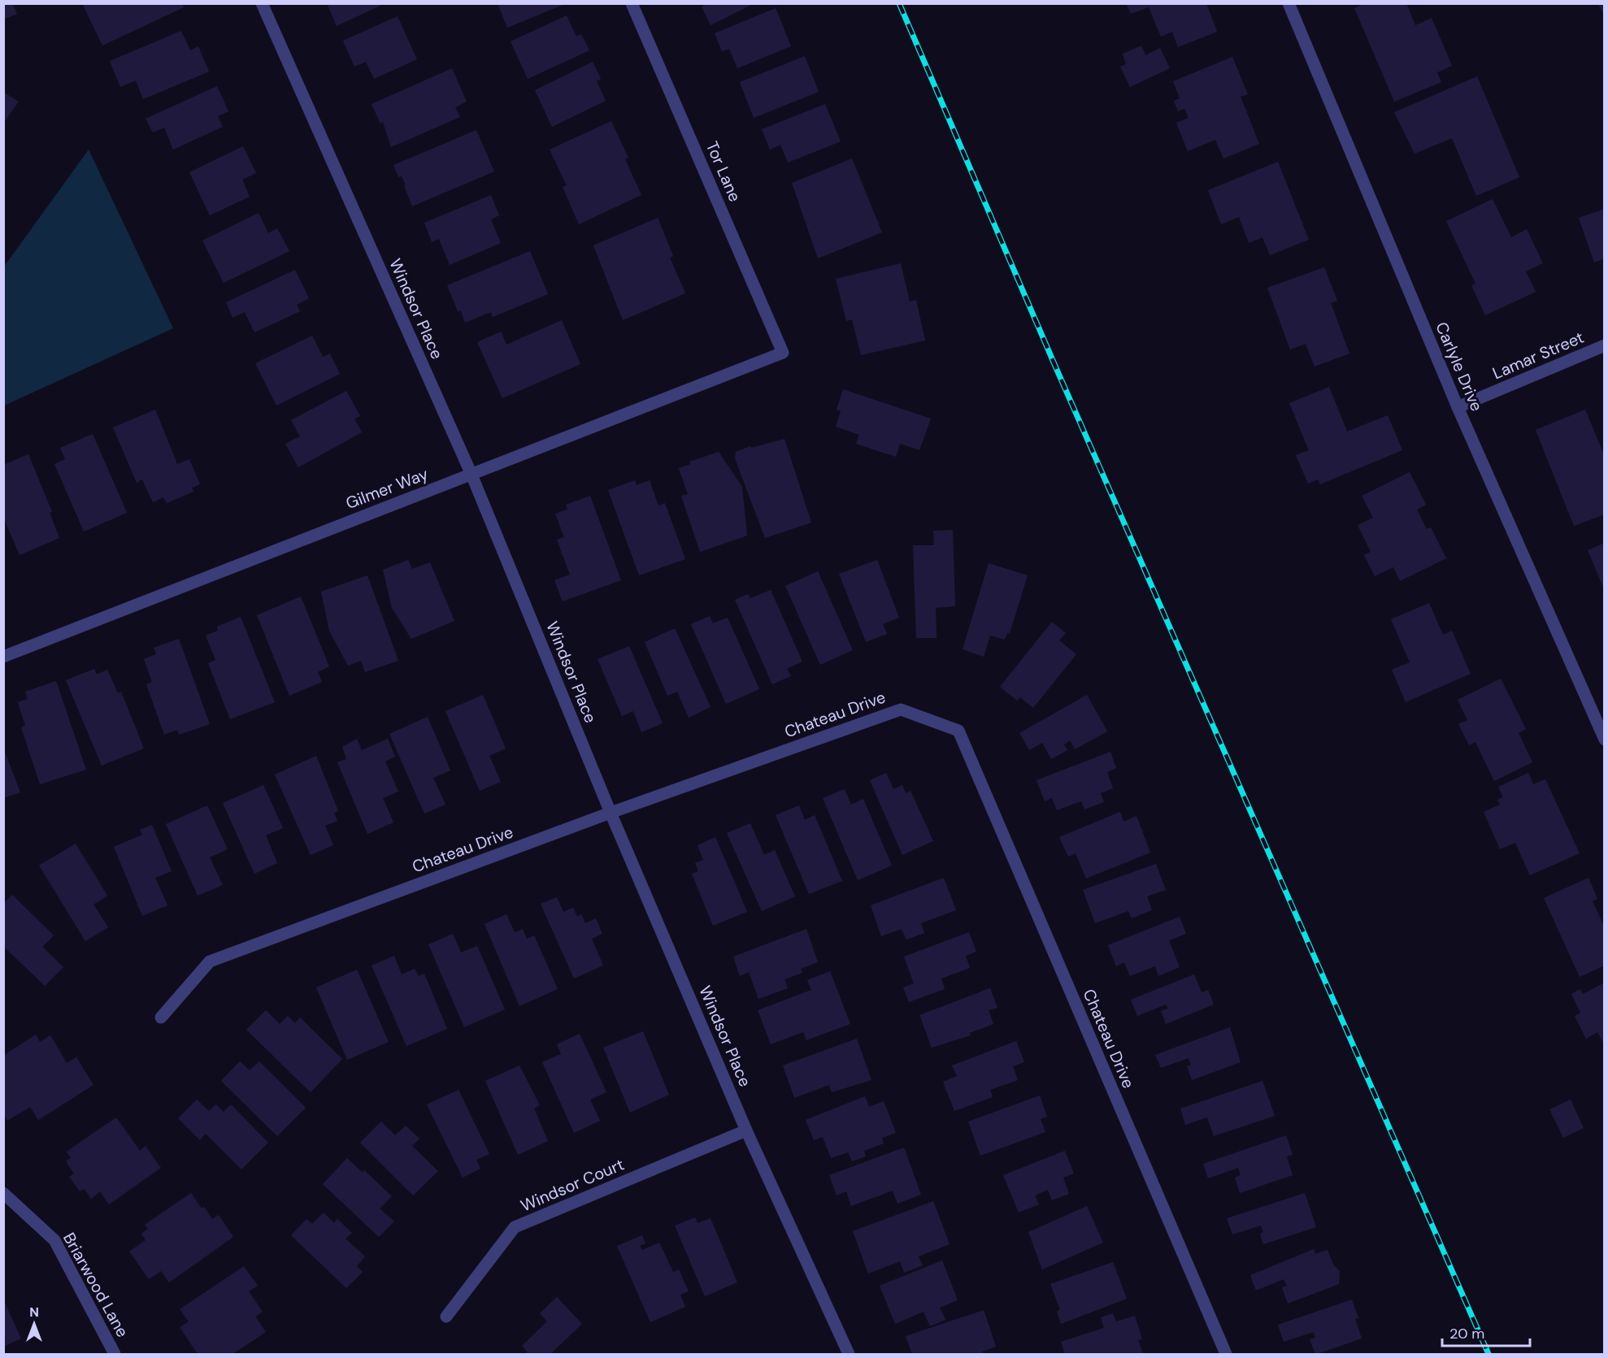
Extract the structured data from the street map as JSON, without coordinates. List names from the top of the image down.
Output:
{
  "streets": {
    "street": [
      "Tor Lane",
      "Windsor Place",
      "Lamar Street",
      "Carlyle Drive",
      "Gilmer Way",
      "Chateau Drive",
      "Windsor Court",
      "Briarwood Lane"
    ]
  },
  "crossings": [
    ["Tor Lane", "Gilmer Way"],
    ["Windsor Place", "Gilmer Way"],
    ["Windsor Place", "Chateau Drive"],
    ["Windsor Place", "Windsor Court"],
    ["Lamar Street", "Carlyle Drive"]
  ],
  "scale_bar": "20 m",
  "north": "top"
}
